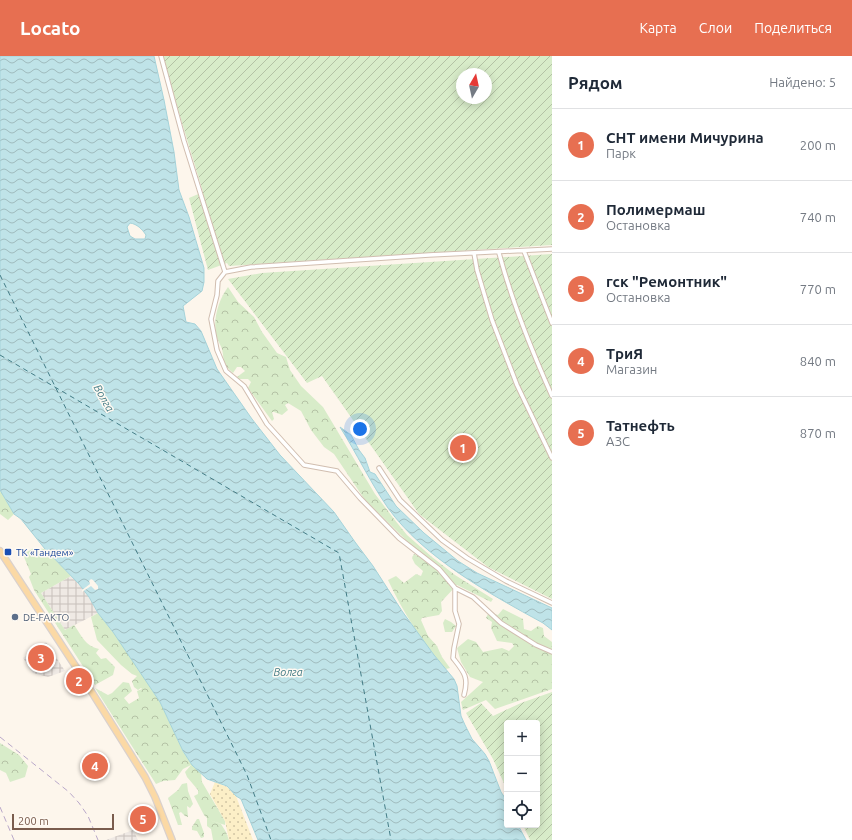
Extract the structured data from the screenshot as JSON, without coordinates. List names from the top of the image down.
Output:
{
  "water": ["Волга"],
  "places": {
    "transit": ["ТК «Тандем»"],
    "other": ["DE-FAKTO"]
  },
  "scale_bar": "200 m",
  "north": "top",
  "page": {
    "header": "Locato",
    "nav": ["Карта", "Слои", "Поделиться"],
    "heading": ["Рядом", "Найдено: 5"],
    "list": [
      {
        "mark": "1",
        "name": "СНТ имени Мичурина",
        "note": "Парк",
        "value": "200 m"
      },
      {
        "mark": "2",
        "name": "Полимермаш",
        "note": "Остановка",
        "value": "740 m"
      },
      {
        "mark": "3",
        "name": "гск \"Ремонтник\"",
        "note": "Остановка",
        "value": "770 m"
      },
      {
        "mark": "4",
        "name": "ТриЯ",
        "note": "Магазин",
        "value": "840 m"
      },
      {
        "mark": "5",
        "name": "Татнефть",
        "note": "АЗС",
        "value": "870 m"
      }
    ],
    "pins": [
      "1",
      "3",
      "2",
      "4",
      "5"
    ],
    "map_buttons": ["+", "−"],
    "scale": "200 m"
  }
}
